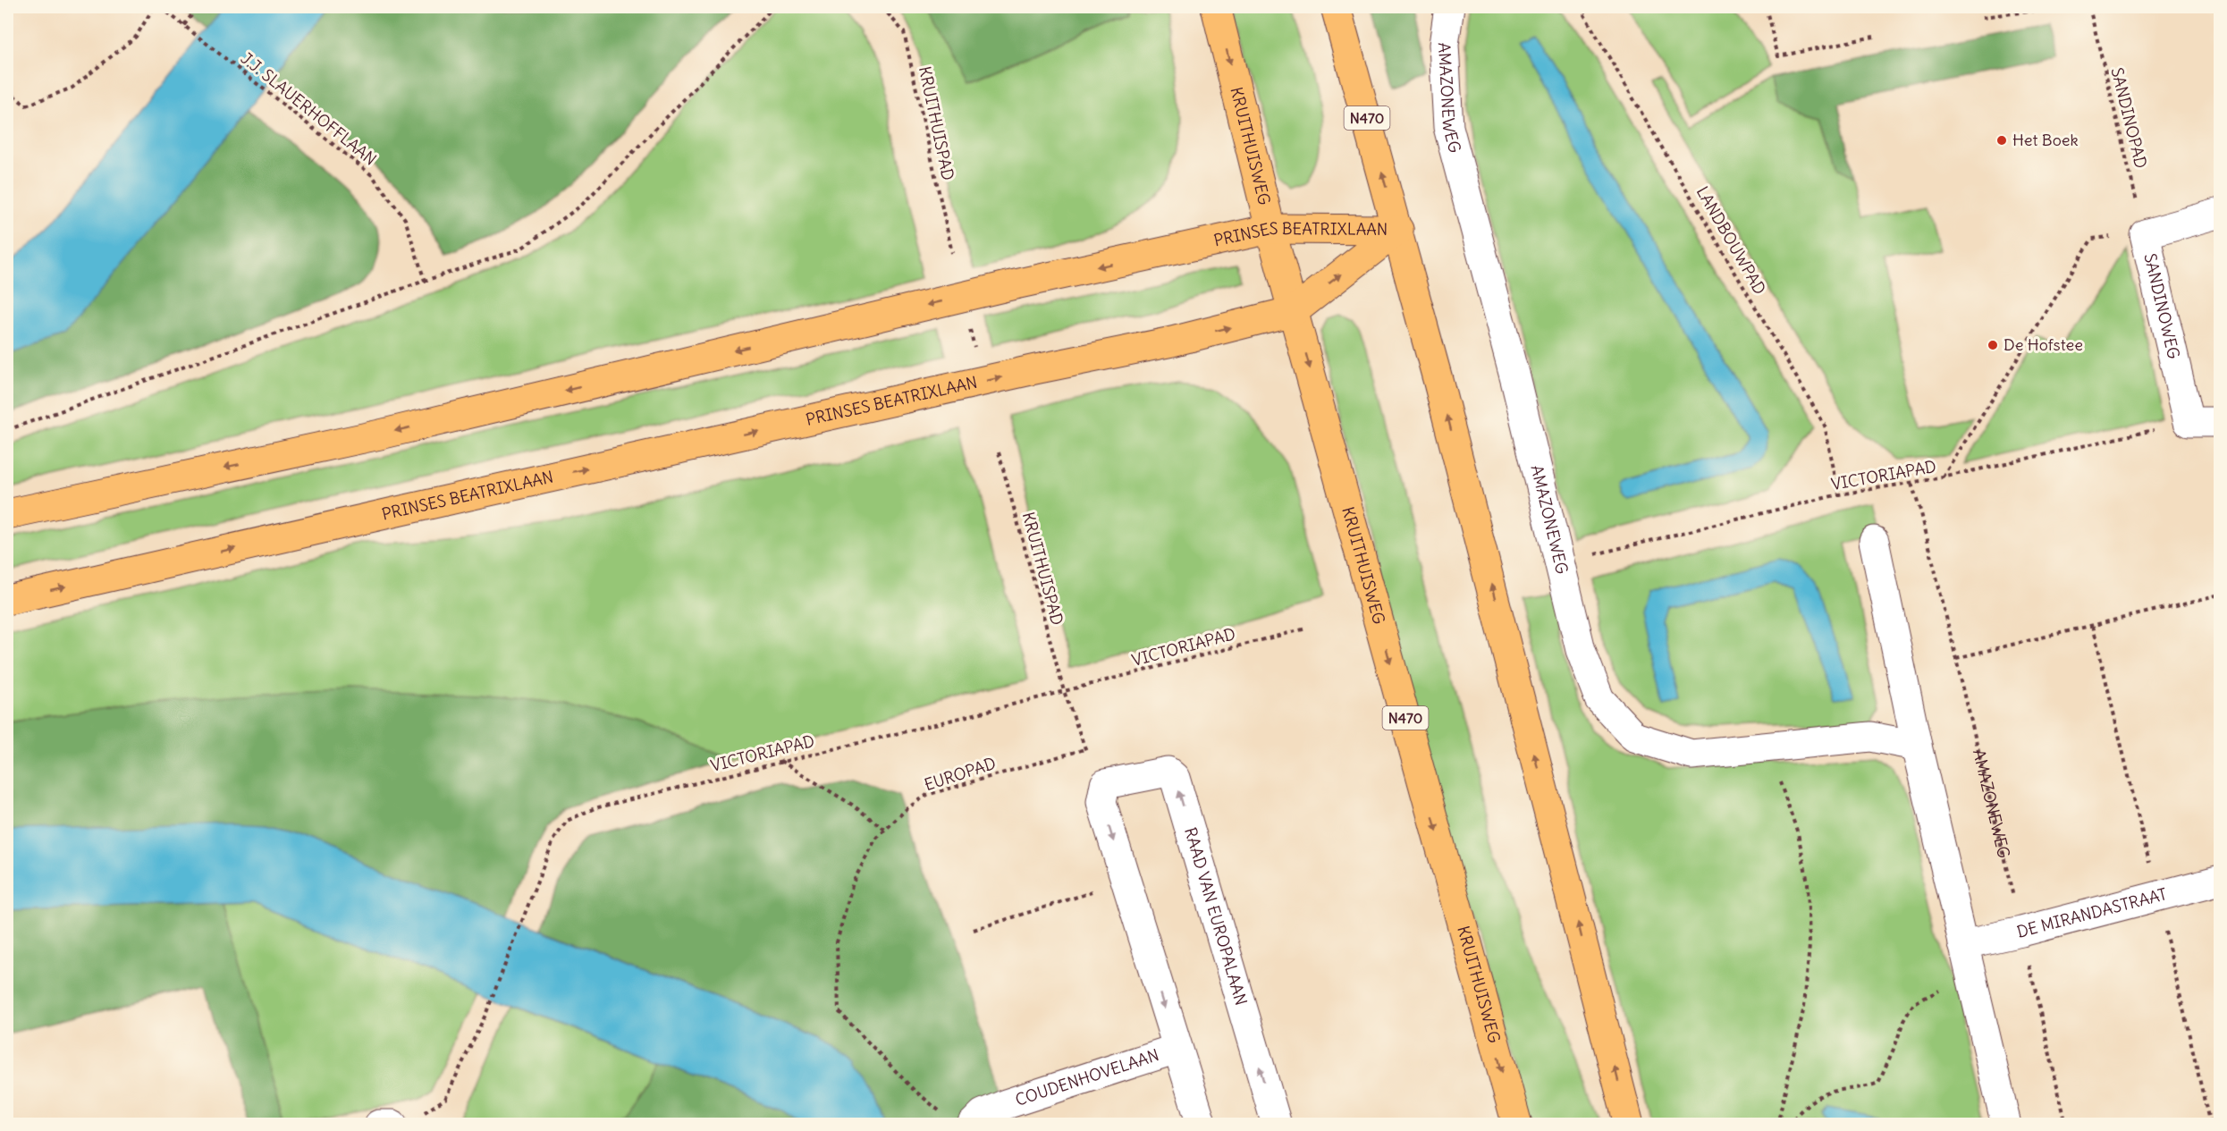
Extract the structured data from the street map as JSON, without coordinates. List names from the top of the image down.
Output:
{
  "streets": {
    "main road": ["N470", "KRUITHUISWEG", "PRINSES BEATRIXLAAN"],
    "street": [
      "AMAZONEWEG",
      "SANDINOWEG",
      "DE MIRANDASTRAAT",
      "RAAD VAN EUROPALAAN",
      "COUDENHOVELAAN"
    ],
    "path": [
      "J.J. SLAUERHOFFLAAN",
      "SANDINOPAD",
      "KRUITHUISPAD",
      "LANDBOUWPAD",
      "VICTORIAPAD",
      "EUROPAD"
    ]
  },
  "crossings": [
    ["AMAZONEWEG", "VICTORIAPAD"],
    ["AMAZONEWEG", "DE MIRANDASTRAAT"],
    ["N470", "PRINSES BEATRIXLAAN"],
    ["SANDINOPAD", "SANDINOWEG"],
    ["KRUITHUISPAD", "VICTORIAPAD"],
    ["KRUITHUISWEG", "PRINSES BEATRIXLAAN"],
    ["LANDBOUWPAD", "VICTORIAPAD"],
    ["SANDINOWEG", "VICTORIAPAD"]
  ],
  "places": ["Het Boek", "De Hofstee"]
}
